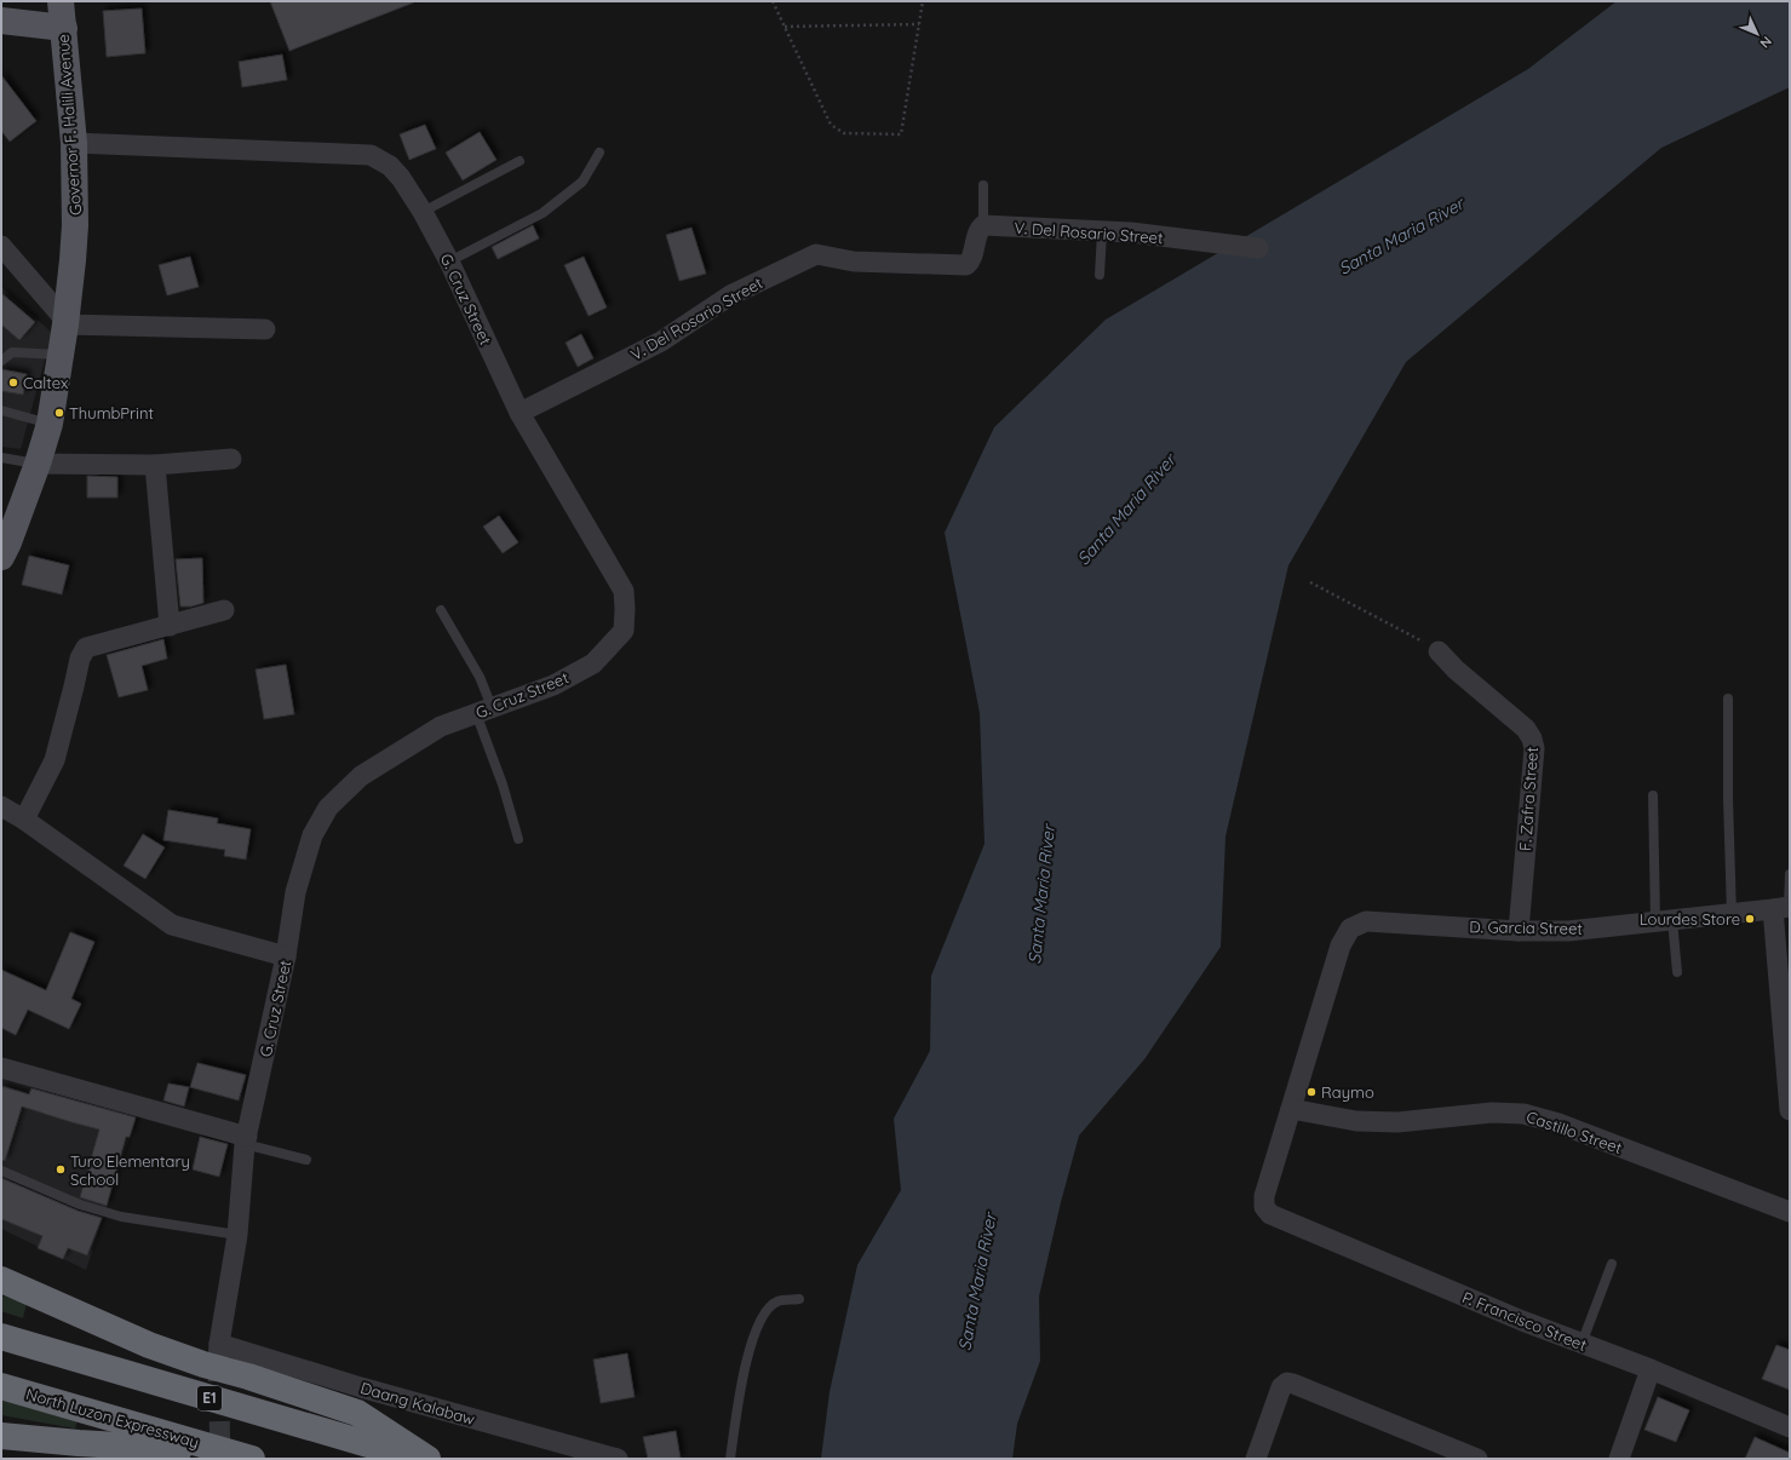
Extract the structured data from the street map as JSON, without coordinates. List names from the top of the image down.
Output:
{
  "streets": {
    "highway": ["E1", "North Luzon Expressway"],
    "main road": ["Governor F. Halili Avenue"],
    "street": [
      "V. Del Rosario Street",
      "G. Cruz Street",
      "F. Zafra Street",
      "D. Garcia Street",
      "Castillo Street",
      "P. Francisco Street",
      "Daang Kalabaw"
    ]
  },
  "crossings": [
    ["Governor F. Halili Avenue", "G. Cruz Street"],
    ["V. Del Rosario Street", "G. Cruz Street"],
    ["G. Cruz Street", "Daang Kalabaw"],
    ["F. Zafra Street", "D. Garcia Street"],
    ["D. Garcia Street", "Castillo Street"],
    ["D. Garcia Street", "P. Francisco Street"],
    ["Castillo Street", "P. Francisco Street"]
  ],
  "water": ["Santa Maria River"],
  "places": [
    "Caltex",
    "ThumbPrint",
    "Lourdes Store",
    "Raymo",
    "Turo Elementary School"
  ],
  "north": "bottom right"
}
